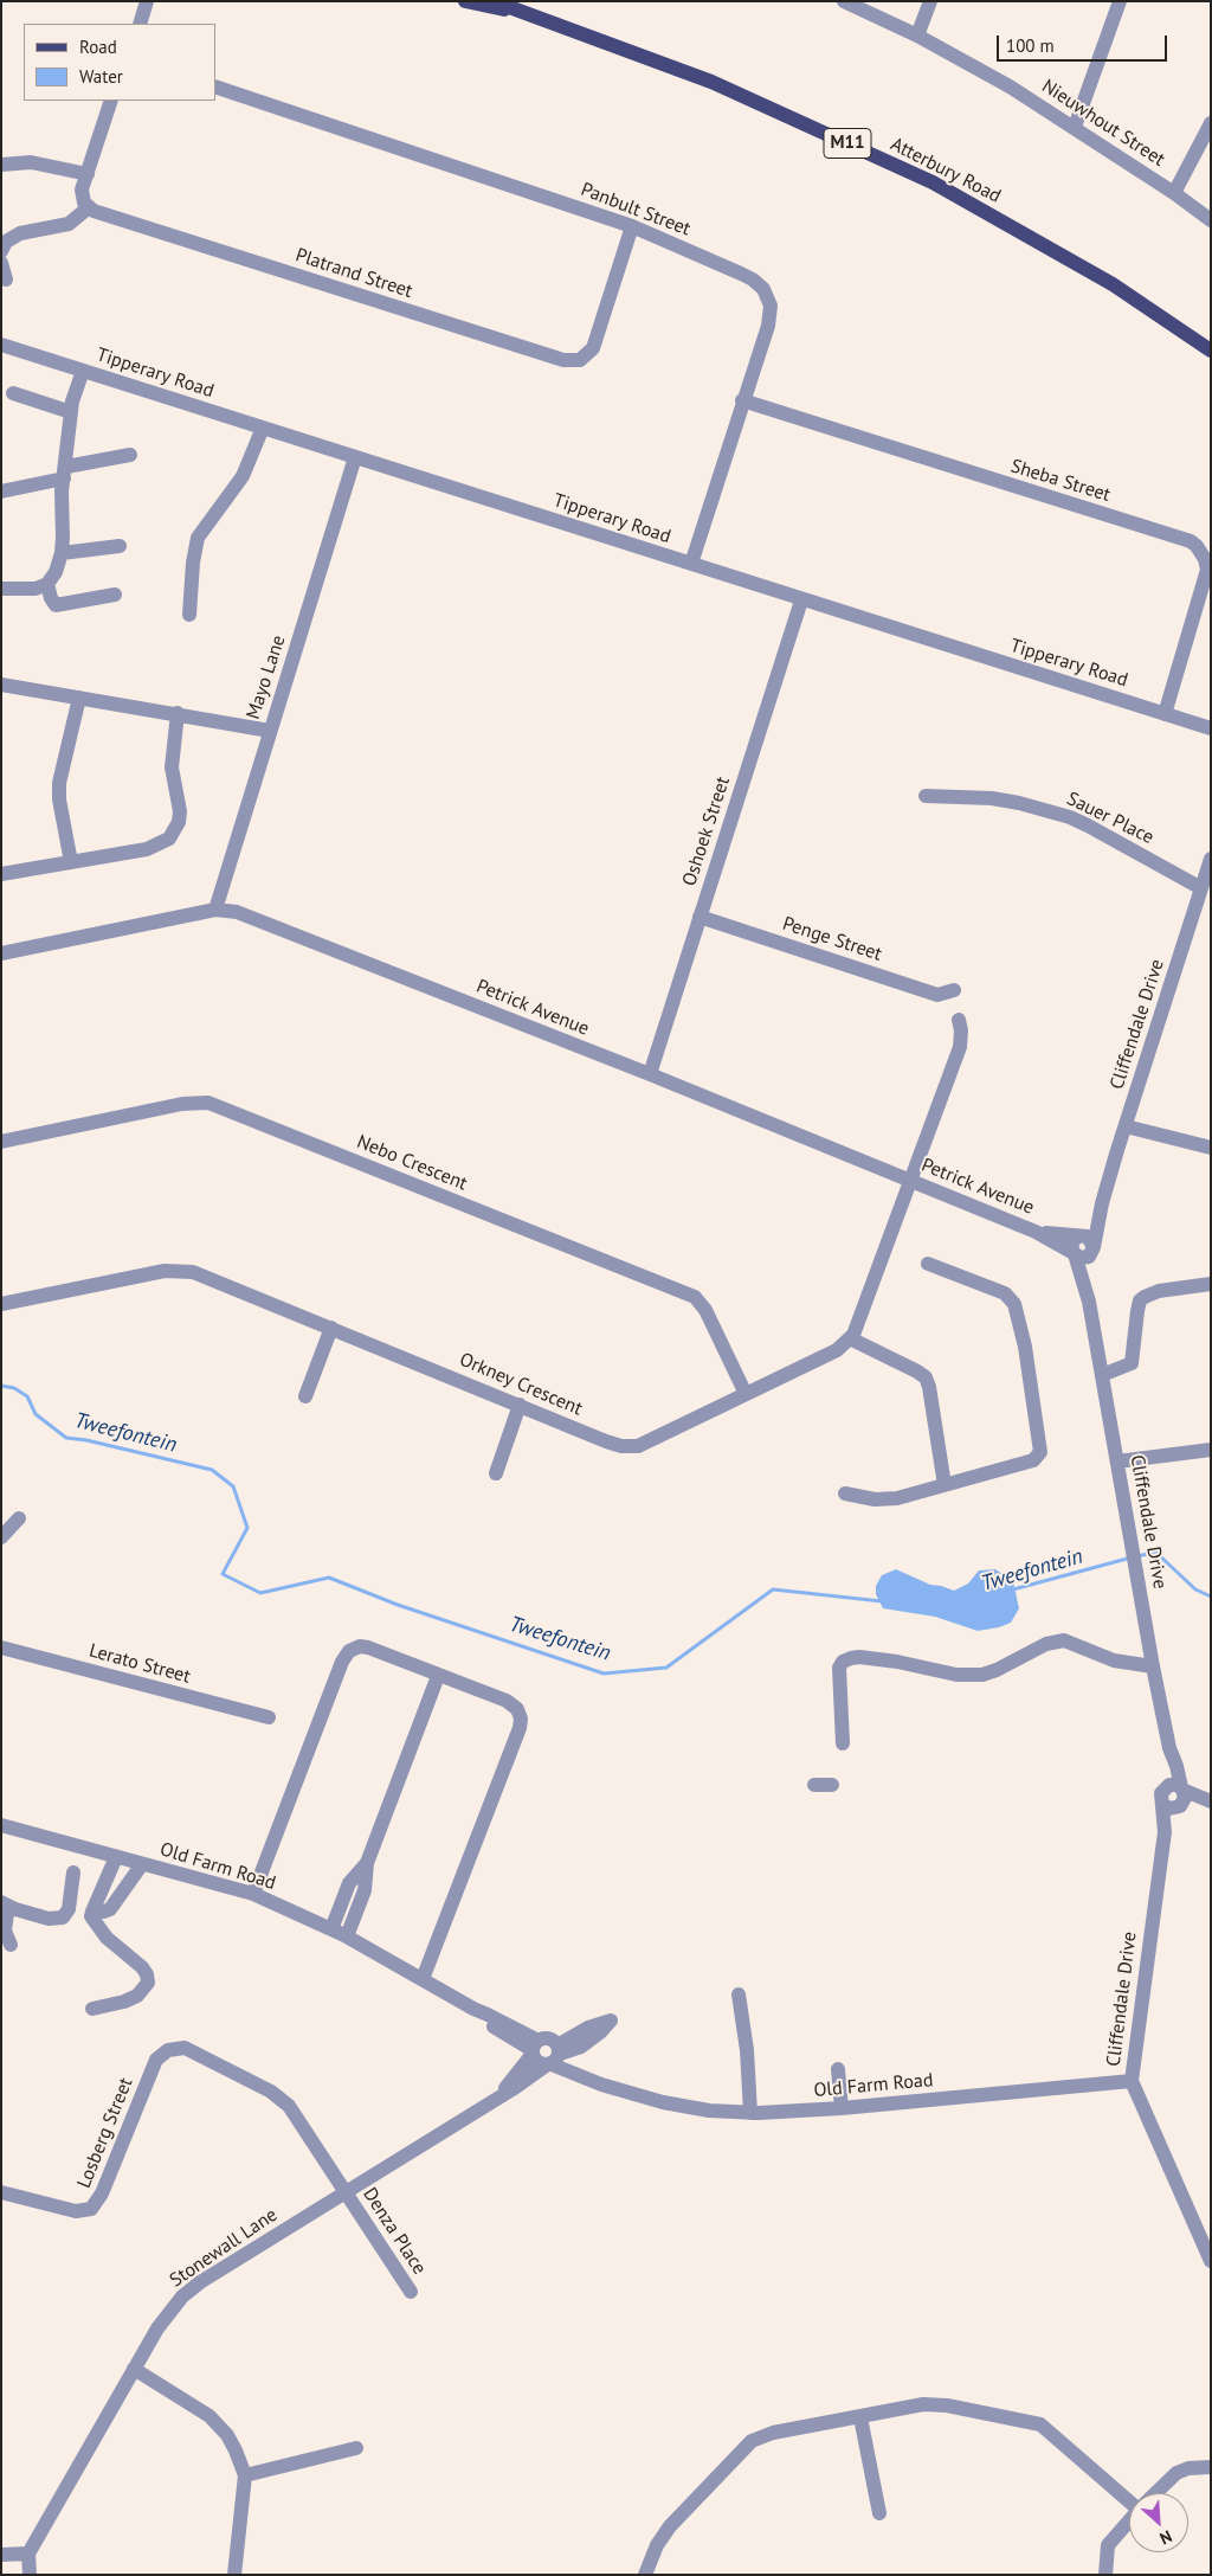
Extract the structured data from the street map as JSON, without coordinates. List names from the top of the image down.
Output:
{
  "streets": {
    "main road": ["M11", "Atterbury Road"],
    "street": [
      "Nieuwhout Street",
      "Panbult Street",
      "Platrand Street",
      "Tipperary Road",
      "Sheba Street",
      "Mayo Lane",
      "Sauer Place",
      "Oshoek Street",
      "Penge Street",
      "Petrick Avenue",
      "Cliffendale Drive",
      "Nebo Crescent",
      "Orkney Crescent",
      "Lerato Street",
      "Old Farm Road",
      "Losberg Street",
      "Denza Place",
      "Stonewall Lane"
    ]
  },
  "crossings": [
    ["Panbult Street", "Platrand Street"],
    ["Panbult Street", "Tipperary Road"],
    ["Panbult Street", "Sheba Street"],
    ["Tipperary Road", "Sheba Street"],
    ["Tipperary Road", "Mayo Lane"],
    ["Tipperary Road", "Oshoek Street"],
    ["Mayo Lane", "Petrick Avenue"],
    ["Sauer Place", "Cliffendale Drive"],
    ["Oshoek Street", "Penge Street"],
    ["Oshoek Street", "Petrick Avenue"],
    ["Petrick Avenue", "Cliffendale Drive"],
    ["Cliffendale Drive", "Old Farm Road"],
    ["Nebo Crescent", "Orkney Crescent"],
    ["Old Farm Road", "Stonewall Lane"],
    ["Losberg Street", "Denza Place"],
    ["Denza Place", "Stonewall Lane"]
  ],
  "water": ["Tweefontein"],
  "legend": ["Road", "Water"],
  "scale_bar": "100 m",
  "north": "bottom right"
}
